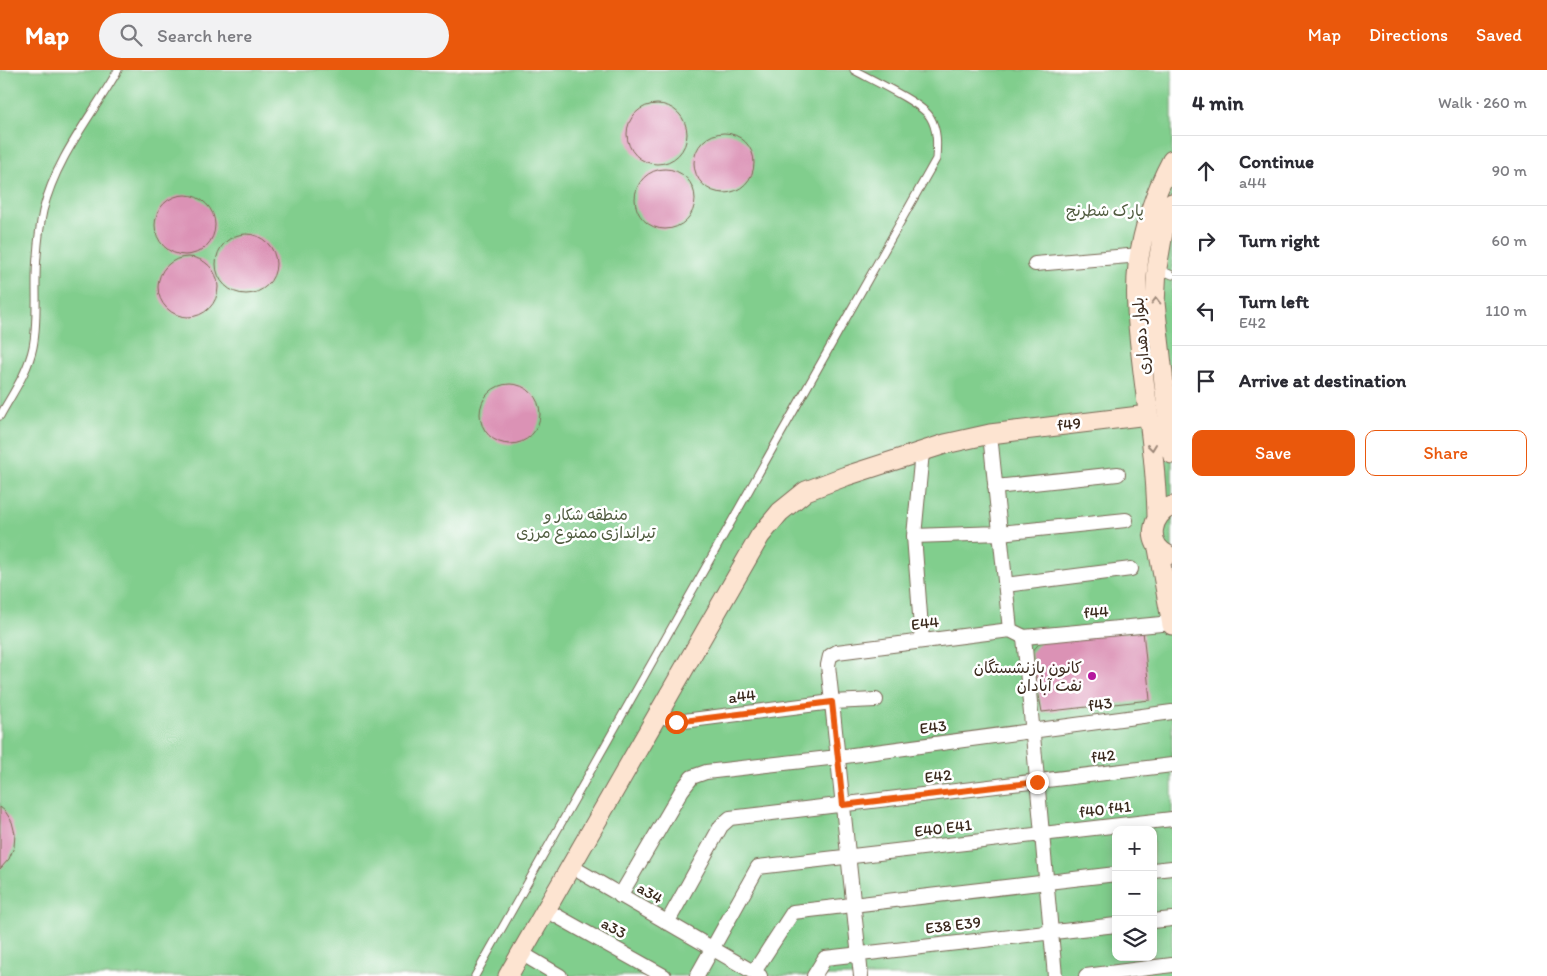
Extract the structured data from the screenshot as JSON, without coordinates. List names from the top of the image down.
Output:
{
  "streets": {
    "main road": ["بلوار دهداری", "f49"],
    "street": [
      "f44",
      "E44",
      "a44",
      "f43",
      "E43",
      "f42",
      "E42",
      "f40 f41",
      "E40 E41",
      "a34",
      "E38 E39",
      "a33"
    ]
  },
  "crossings": [
    ["بلوار دهداری", "f49"],
    ["f49", "a44"],
    ["f49", "a34"],
    ["f49", "a33"],
    ["E44", "a44"],
    ["f43", "E43"],
    ["E43", "a34"],
    ["f42", "E42"],
    ["E42", "a34"],
    ["f40 f41", "E40 E41"],
    ["E40 E41", "a34"]
  ],
  "parks": ["پارک شطرنج", "منطقه شکار و تیراندازی ممنوع مرزی"],
  "places": ["کانون بازنشستگان نفت آبادان"],
  "page": {
    "header": "Map",
    "search": "Search here",
    "nav": ["Map", "Directions", "Saved"],
    "heading": ["4 min", "Walk · 260 m"],
    "list": [
      ["Continue", "a44", "90 m"],
      ["Turn right", "60 m"],
      ["Turn left", "E42", "110 m"],
      "Arrive at destination"
    ],
    "buttons": ["Save", "Share"],
    "map_buttons": ["+", "−"]
  }
}
